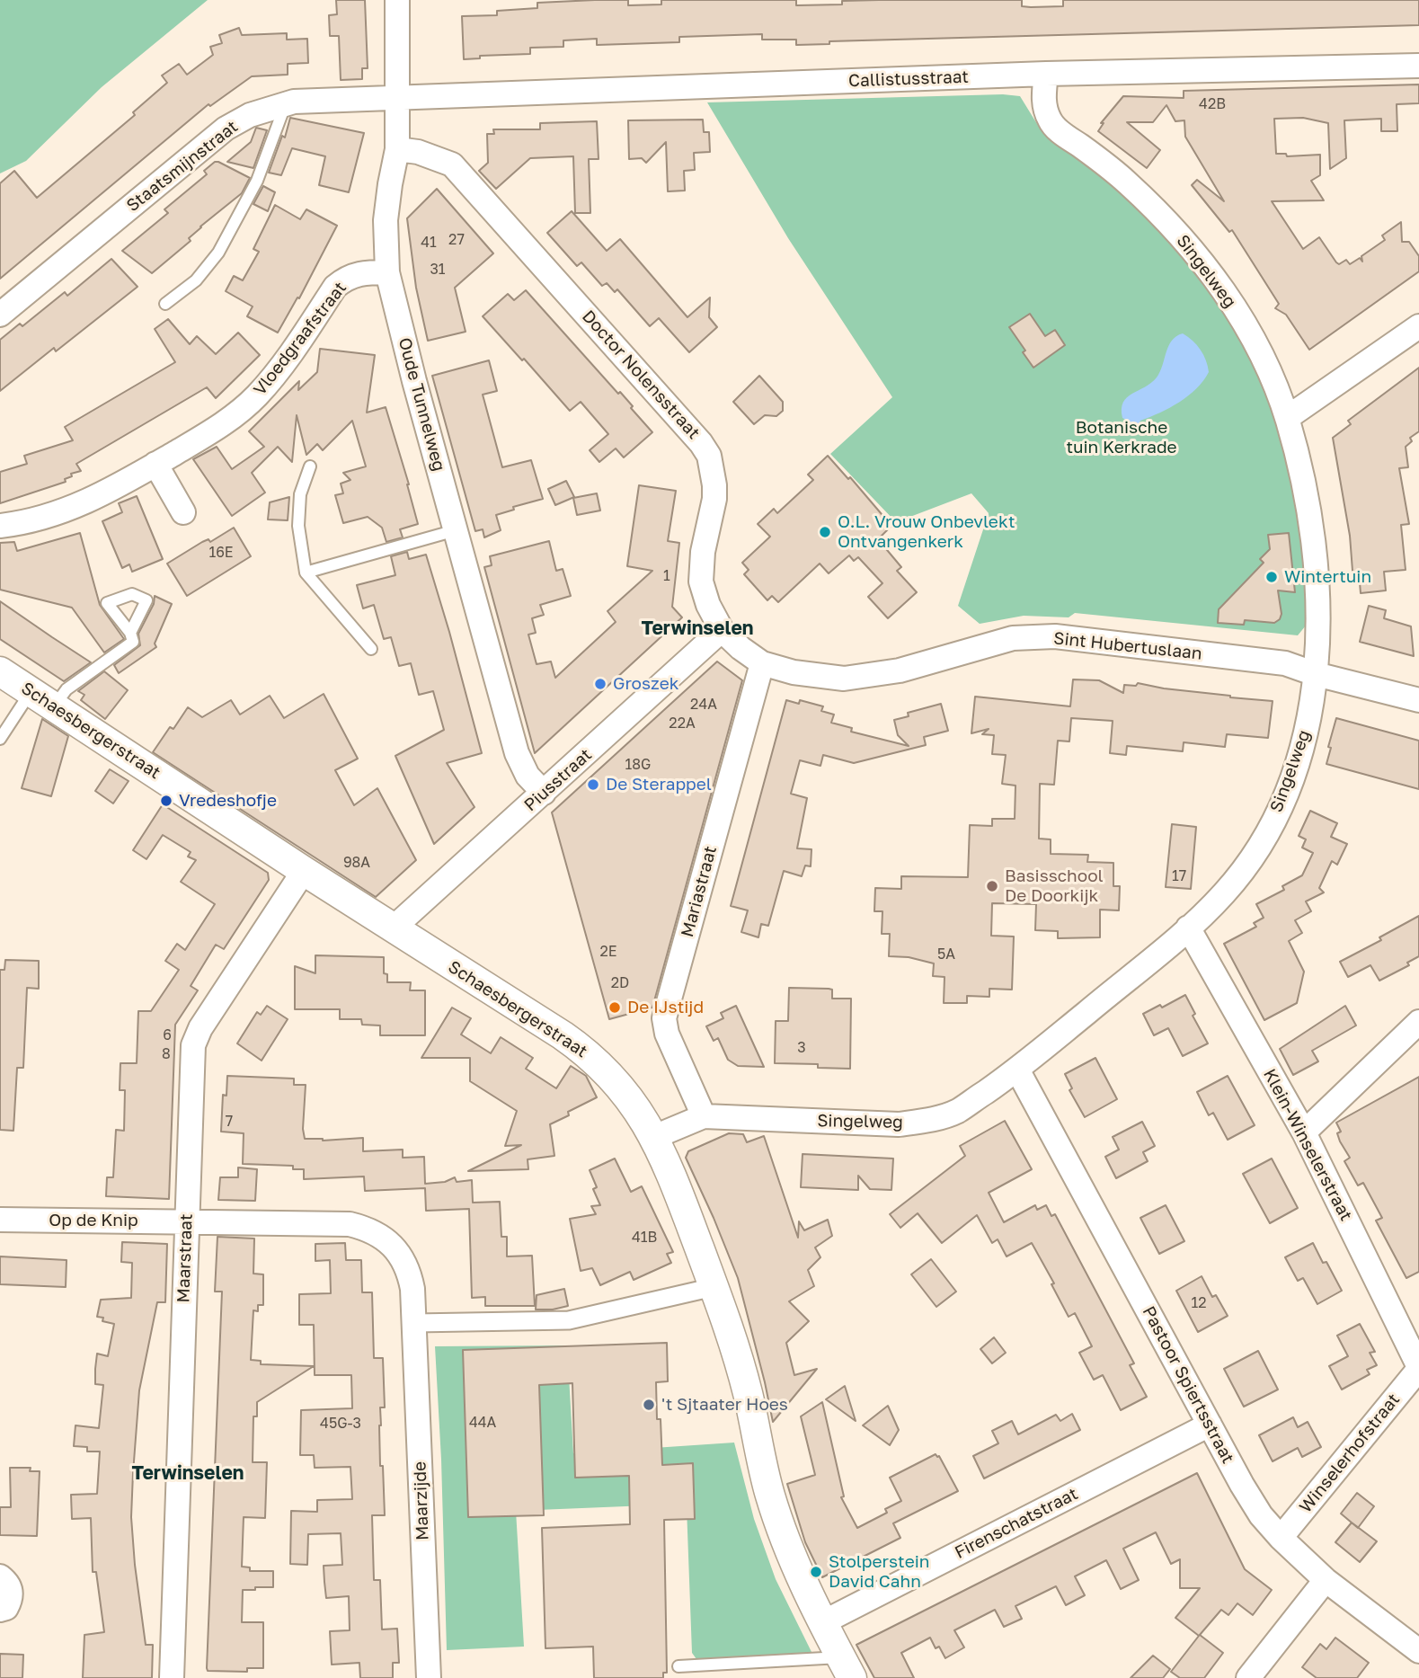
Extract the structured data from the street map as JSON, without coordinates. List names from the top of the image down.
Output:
{
  "streets": {
    "street": [
      "Callistusstraat",
      "Staatsmijnstraat",
      "Singelweg",
      "Vloedgraafstraat",
      "Doctor Nolensstraat",
      "Oude Tunnelweg",
      "Sint Hubertuslaan",
      "Schaesbergerstraat",
      "Piusstraat",
      "Mariastraat",
      "Klein-Winselerstraat",
      "Op de Knip",
      "Maarstraat",
      "Pastoor Spiertsstraat",
      "Winselerhofstraat",
      "Maarzijde",
      "Firenschatstraat"
    ]
  },
  "crossings": [
    ["Callistusstraat", "Staatsmijnstraat"],
    ["Callistusstraat", "Singelweg"],
    ["Callistusstraat", "Oude Tunnelweg"],
    ["Staatsmijnstraat", "Oude Tunnelweg"],
    ["Singelweg", "Sint Hubertuslaan"],
    ["Singelweg", "Schaesbergerstraat"],
    ["Singelweg", "Mariastraat"],
    ["Singelweg", "Klein-Winselerstraat"],
    ["Singelweg", "Pastoor Spiertsstraat"],
    ["Vloedgraafstraat", "Oude Tunnelweg"],
    ["Doctor Nolensstraat", "Oude Tunnelweg"],
    ["Doctor Nolensstraat", "Sint Hubertuslaan"],
    ["Doctor Nolensstraat", "Piusstraat"],
    ["Doctor Nolensstraat", "Mariastraat"],
    ["Oude Tunnelweg", "Piusstraat"],
    ["Sint Hubertuslaan", "Mariastraat"],
    ["Schaesbergerstraat", "Piusstraat"],
    ["Schaesbergerstraat", "Maarstraat"],
    ["Schaesbergerstraat", "Firenschatstraat"],
    ["Klein-Winselerstraat", "Winselerhofstraat"],
    ["Op de Knip", "Maarstraat"],
    ["Op de Knip", "Maarzijde"],
    ["Maarstraat", "Maarzijde"],
    ["Pastoor Spiertsstraat", "Winselerhofstraat"],
    ["Pastoor Spiertsstraat", "Firenschatstraat"]
  ],
  "districts": ["Terwinselen", "Terwinselen"],
  "parks": ["Botanische tuin Kerkrade"],
  "places": [
    "O.L. Vrouw Onbevlekt Ontvangenkerk",
    "Wintertuin",
    "Groszek",
    "De Sterappel",
    "Vredeshofje",
    "Basisschool De Doorkijk",
    "De IJstijd",
    "'t Sjtaater Hoes",
    "Stolperstein David Cahn"
  ],
  "house_numbers": [
    "42B",
    "27",
    "41",
    "31",
    "16E",
    "1",
    "24A",
    "22A",
    "18G",
    "98A",
    "17",
    "2E",
    "5A",
    "2D",
    "6",
    "3",
    "8",
    "7",
    "41B",
    "12",
    "44A",
    "45G-3"
  ]
}
